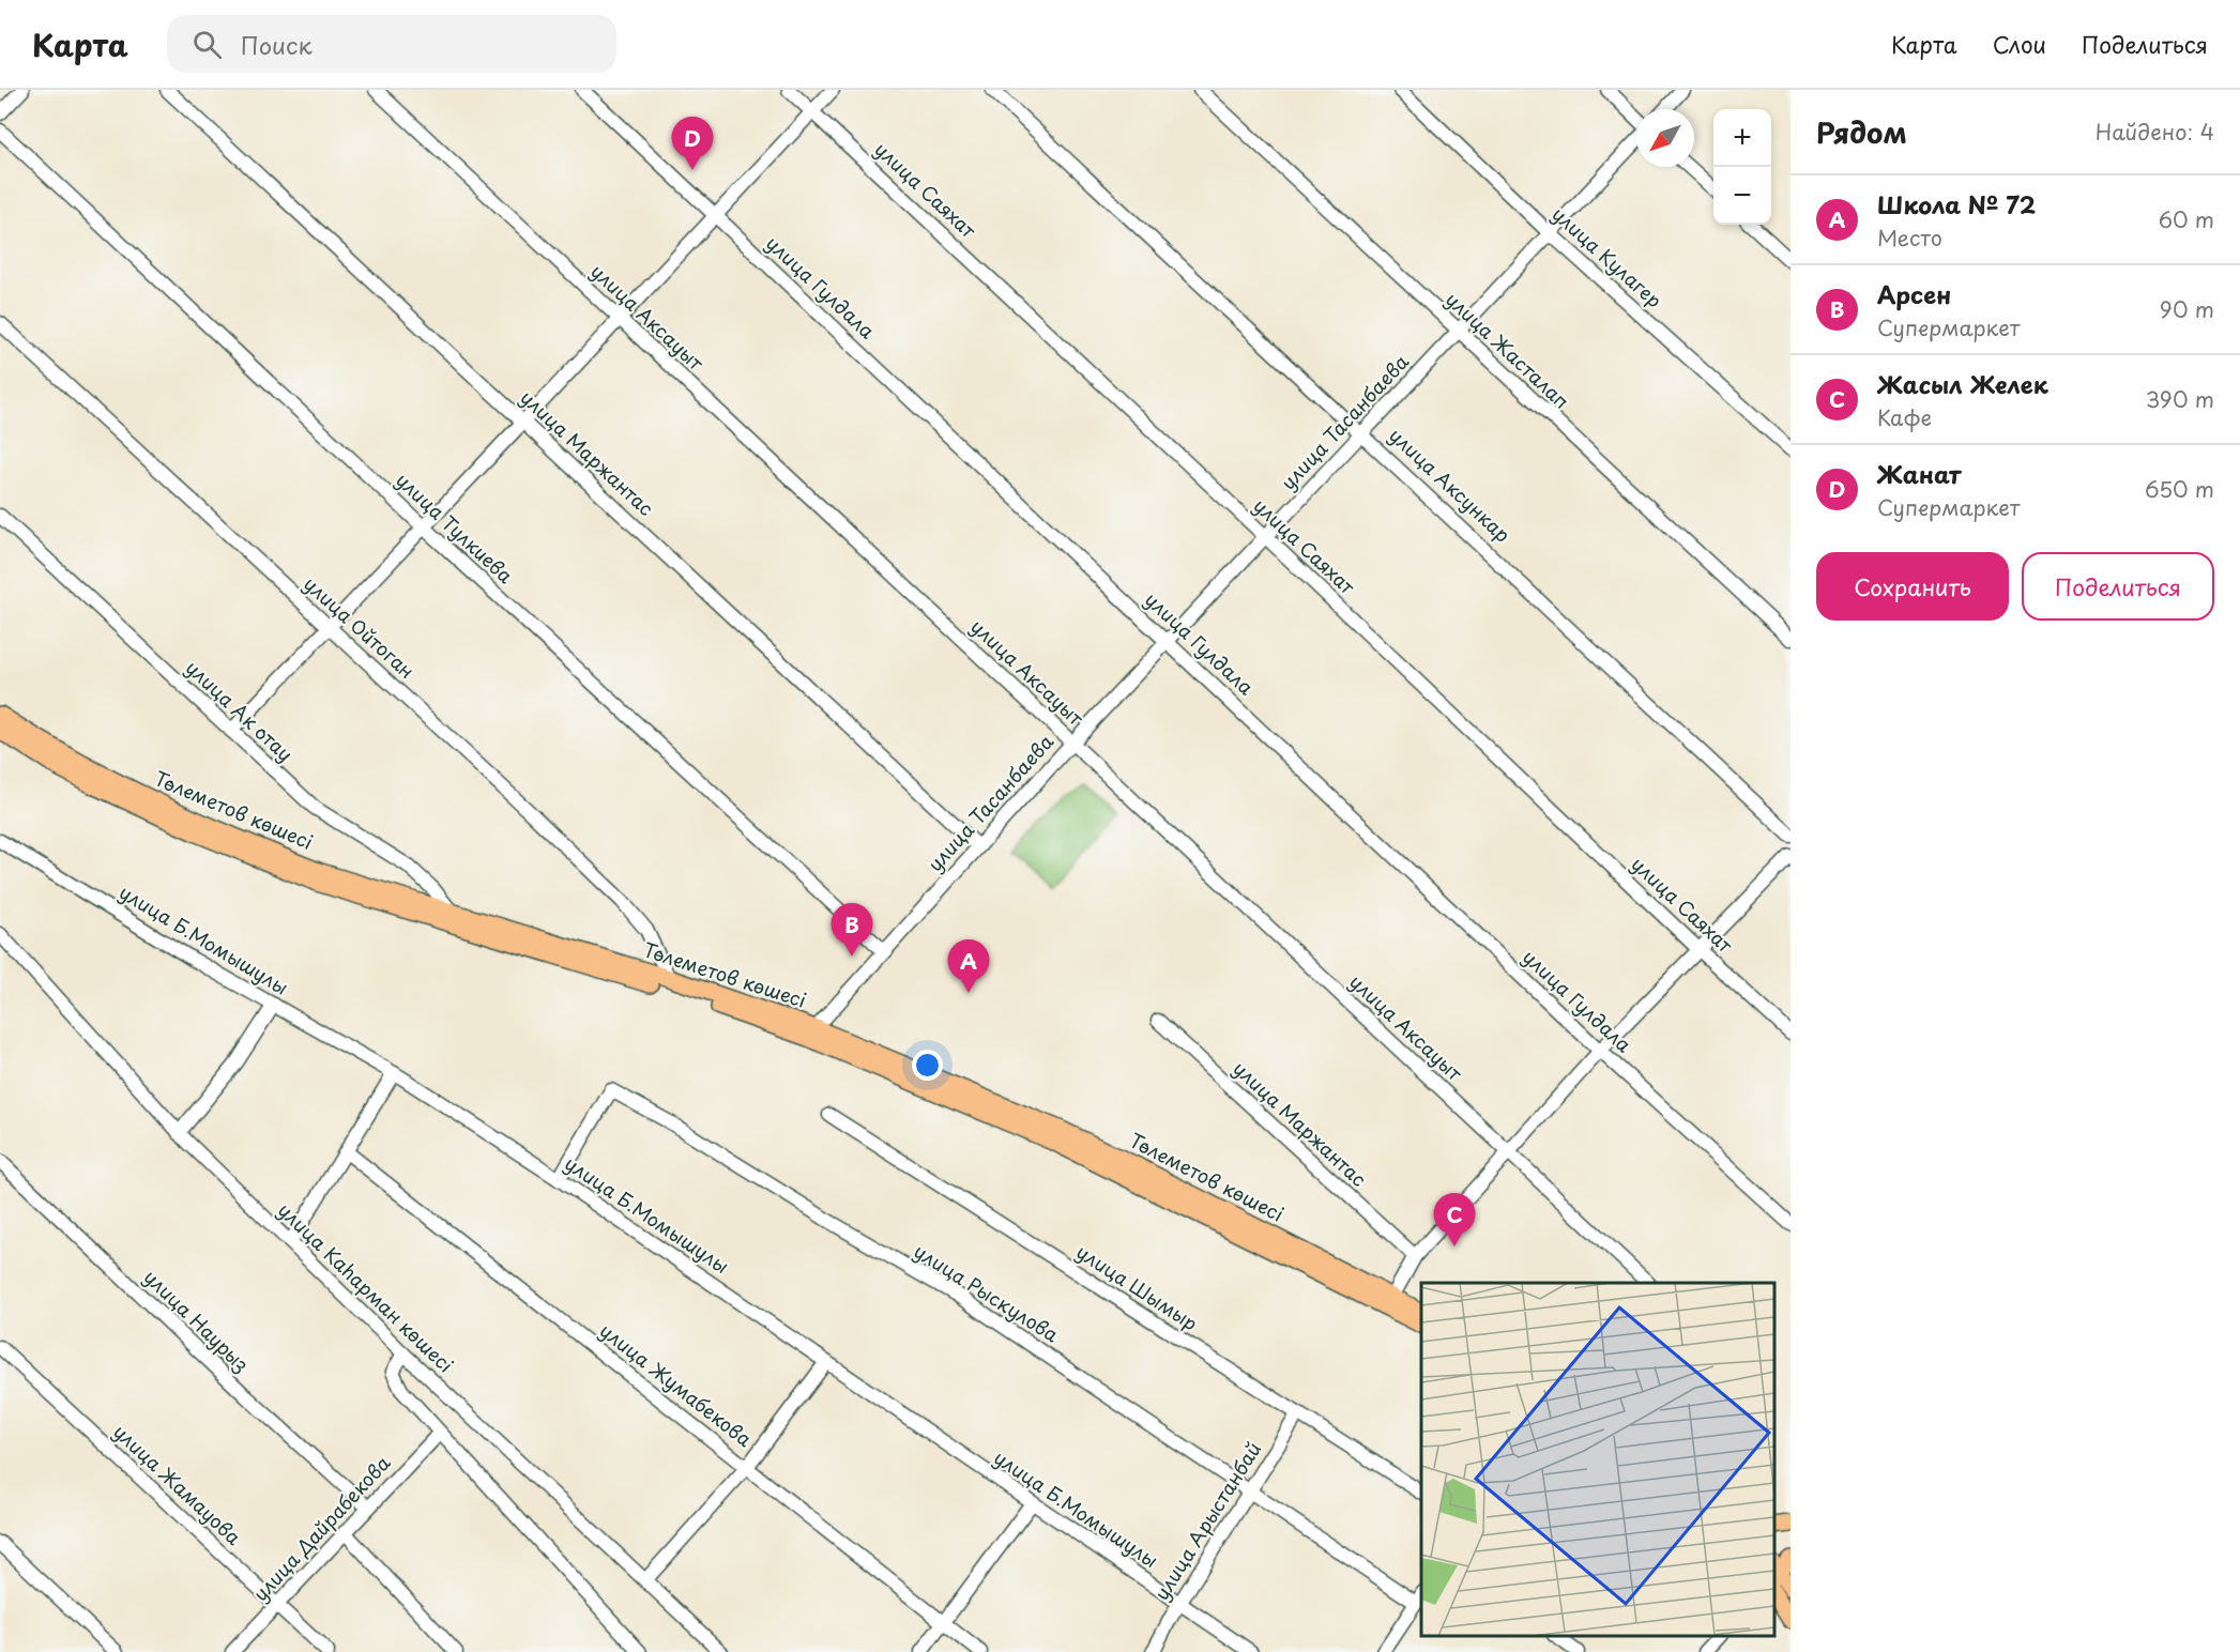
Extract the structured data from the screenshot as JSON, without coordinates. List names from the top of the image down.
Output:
{
  "streets": {
    "main road": ["Төлеметов көшесі"],
    "street": [
      "улица Саяхат",
      "улица Кулагер",
      "улица Гулдала",
      "улица Аксауыт",
      "улица Жасталап",
      "улица Тасанбаева",
      "улица Маржантас",
      "улица Аксункар",
      "улица Тулкиева",
      "улица Ойтоган",
      "улица Ак отау",
      "улица Б.Момышулы",
      "улица Каһарман көшесі",
      "улица Шымыр",
      "улица Рыскулова",
      "улица Наурыз",
      "улица Жумабекова",
      "улица Жамауова",
      "улица Арыстанбай",
      "улица Дайрабекова"
    ]
  },
  "crossings": [
    ["улица Саяхат", "улица Тасанбаева"],
    ["улица Кулагер", "улица Тасанбаева"],
    ["улица Гулдала", "улица Тасанбаева"],
    ["улица Аксауыт", "улица Тасанбаева"],
    ["улица Жасталап", "улица Тасанбаева"],
    ["улица Тасанбаева", "улица Маржантас"],
    ["улица Тасанбаева", "улица Аксункар"],
    ["улица Тасанбаева", "улица Тулкиева"],
    ["улица Тасанбаева", "Төлеметов көшесі"],
    ["улица Ойтоган", "Төлеметов көшесі"],
    ["улица Ак отау", "Төлеметов көшесі"],
    ["улица Б.Момышулы", "улица Рыскулова"],
    ["улица Б.Момышулы", "улица Арыстанбай"],
    ["улица Шымыр", "улица Арыстанбай"],
    ["улица Рыскулова", "улица Арыстанбай"],
    ["улица Наурыз", "улица Дайрабекова"],
    ["улица Жамауова", "улица Дайрабекова"]
  ],
  "north": "bottom left",
  "page": {
    "header": "Карта",
    "search": "Поиск",
    "nav": ["Карта", "Слои", "Поделиться"],
    "heading": ["Рядом", "Найдено: 4"],
    "map_buttons": ["+", "−"],
    "pins": [
      "D",
      "B",
      "A",
      "C"
    ],
    "list": [
      {
        "mark": "A",
        "name": "Школа № 72",
        "note": "Место",
        "value": "60 m"
      },
      {
        "mark": "B",
        "name": "Арсен",
        "note": "Супермаркет",
        "value": "90 m"
      },
      {
        "mark": "C",
        "name": "Жасыл Желек",
        "note": "Кафе",
        "value": "390 m"
      },
      {
        "mark": "D",
        "name": "Жанат",
        "note": "Супермаркет",
        "value": "650 m"
      }
    ],
    "buttons": ["Сохранить", "Поделиться"]
  }
}
